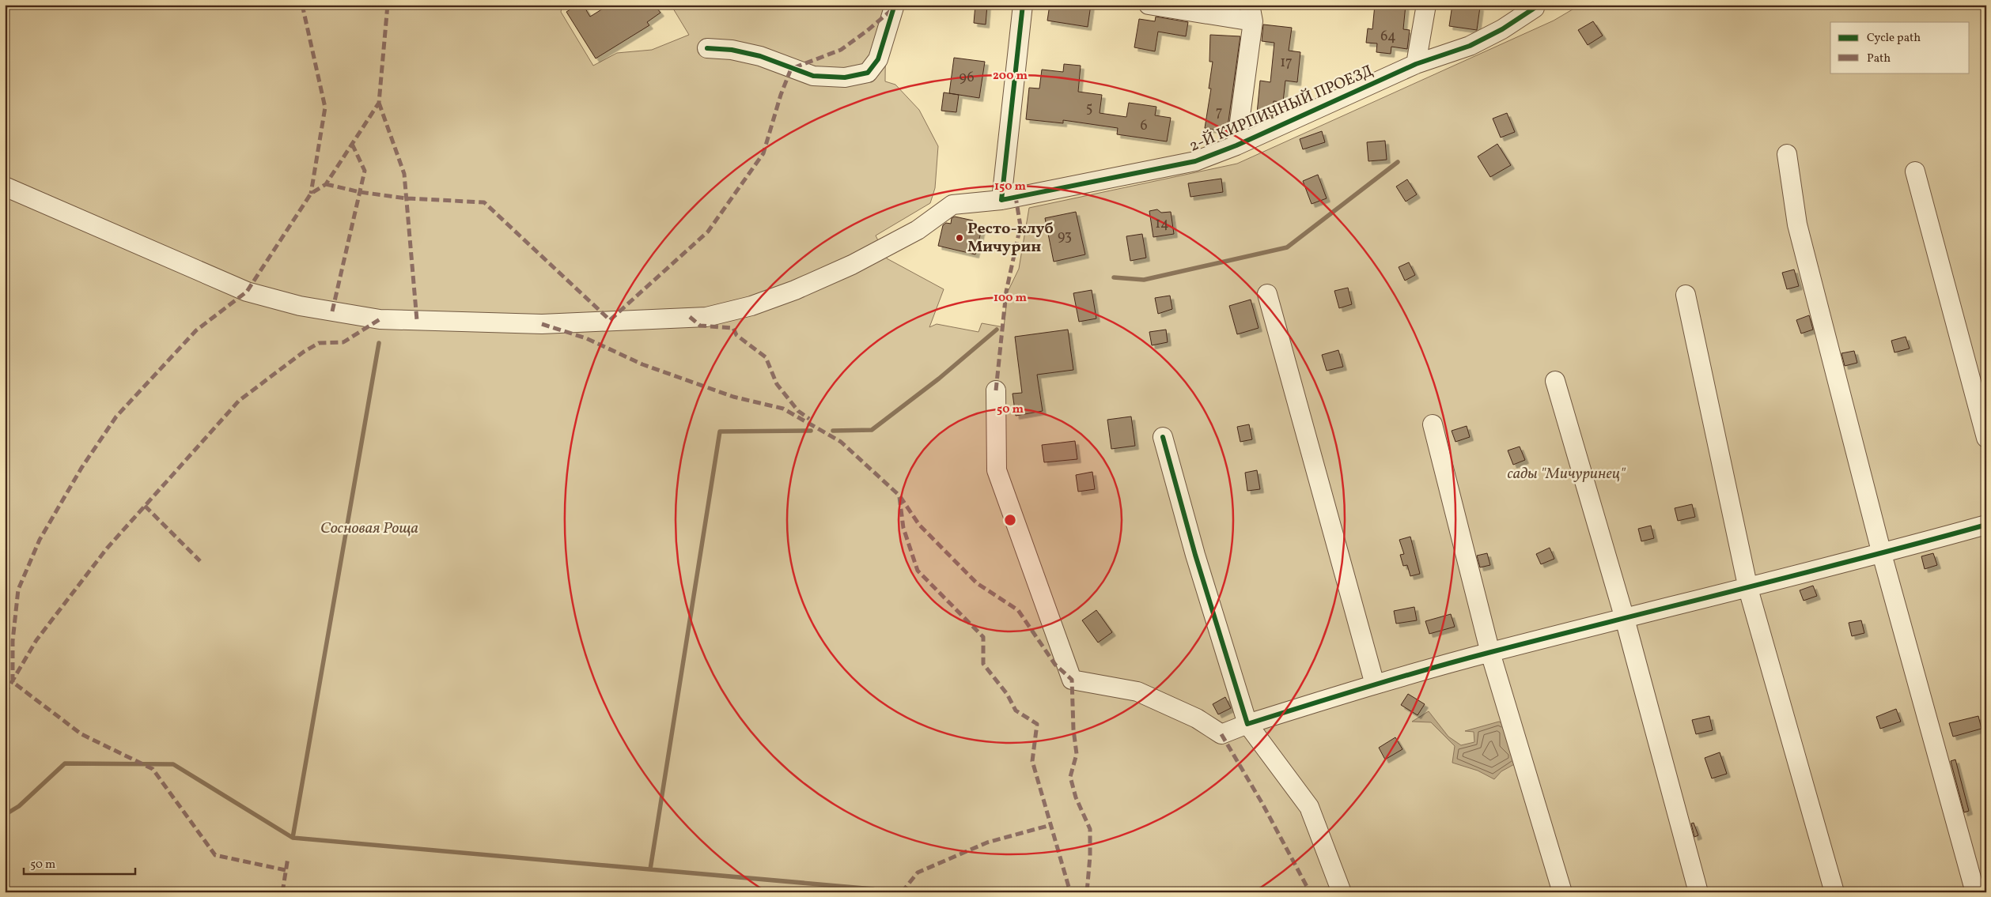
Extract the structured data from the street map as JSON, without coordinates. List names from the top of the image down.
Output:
{
  "streets": {
    "street": ["2-Й КИРПИЧНЫЙ ПРОЕЗД"]
  },
  "parks": ["сады \"Мичуринец\"", "Сосновая Роща"],
  "places": ["Ресто-клуб Мичурин"],
  "house_numbers": [
    "64",
    "17",
    "96",
    "5",
    "7",
    "6",
    "14",
    "93"
  ],
  "legend": ["Cycle path", "Path"],
  "scale_bar": "50 m",
  "rings": [
    "200 m",
    "150 m",
    "100 m",
    "50 m"
  ]
}
